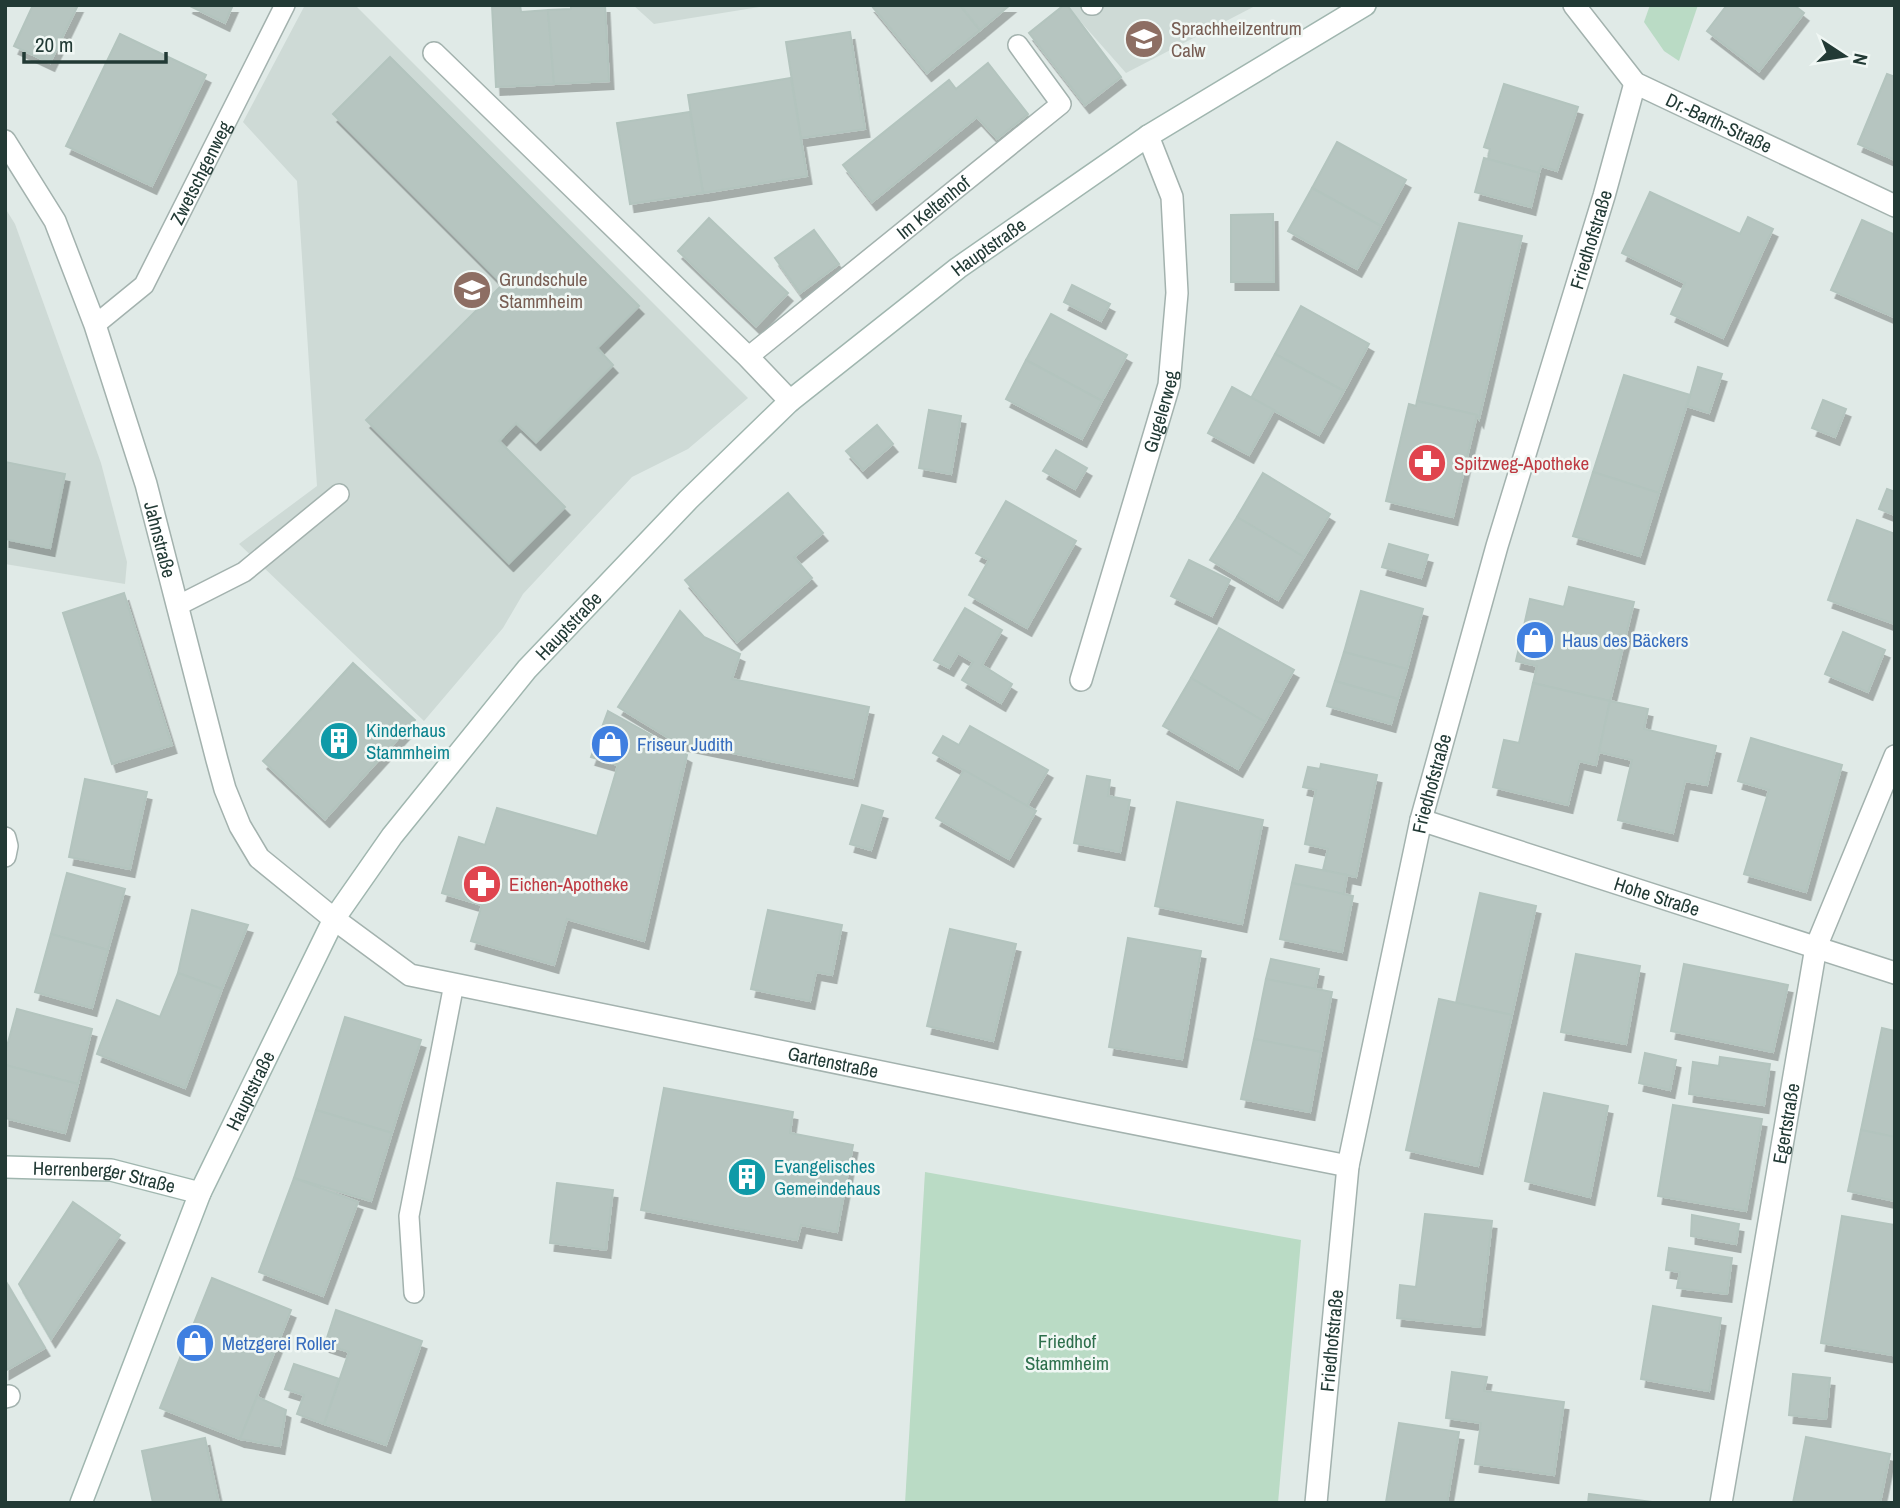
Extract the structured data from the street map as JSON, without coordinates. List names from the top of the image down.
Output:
{
  "streets": {
    "street": [
      "Dr.-Barth-Straße",
      "Friedhofstraße",
      "Hauptstraße",
      "Gugelerweg",
      "Jahnstraße",
      "Hohe Straße",
      "Gartenstraße",
      "Egertstraße",
      "Herrenberger Straße"
    ],
    "lane": ["Zwetschgenweg", "Im Keltenhof"]
  },
  "crossings": [
    ["Dr.-Barth-Straße", "Friedhofstraße"],
    ["Zwetschgenweg", "Jahnstraße"],
    ["Friedhofstraße", "Hohe Straße"],
    ["Friedhofstraße", "Gartenstraße"],
    ["Hauptstraße", "Gugelerweg"],
    ["Hauptstraße", "Jahnstraße"],
    ["Hauptstraße", "Gartenstraße"],
    ["Hauptstraße", "Herrenberger Straße"],
    ["Jahnstraße", "Gartenstraße"],
    ["Hohe Straße", "Egertstraße"]
  ],
  "parks": ["Friedhof Stammheim"],
  "places": {
    "school or university": ["Sprachheilzentrum Calw", "Grundschule Stammheim"],
    "pharmacy": ["Spitzweg-Apotheke", "Eichen-Apotheke"],
    "shop": ["Haus des Bäckers", "Friseur Judith", "Metzgerei Roller"],
    "building": ["Kinderhaus Stammheim", "Evangelisches Gemeindehaus"]
  },
  "scale_bar": "20 m",
  "north": "right"
}
